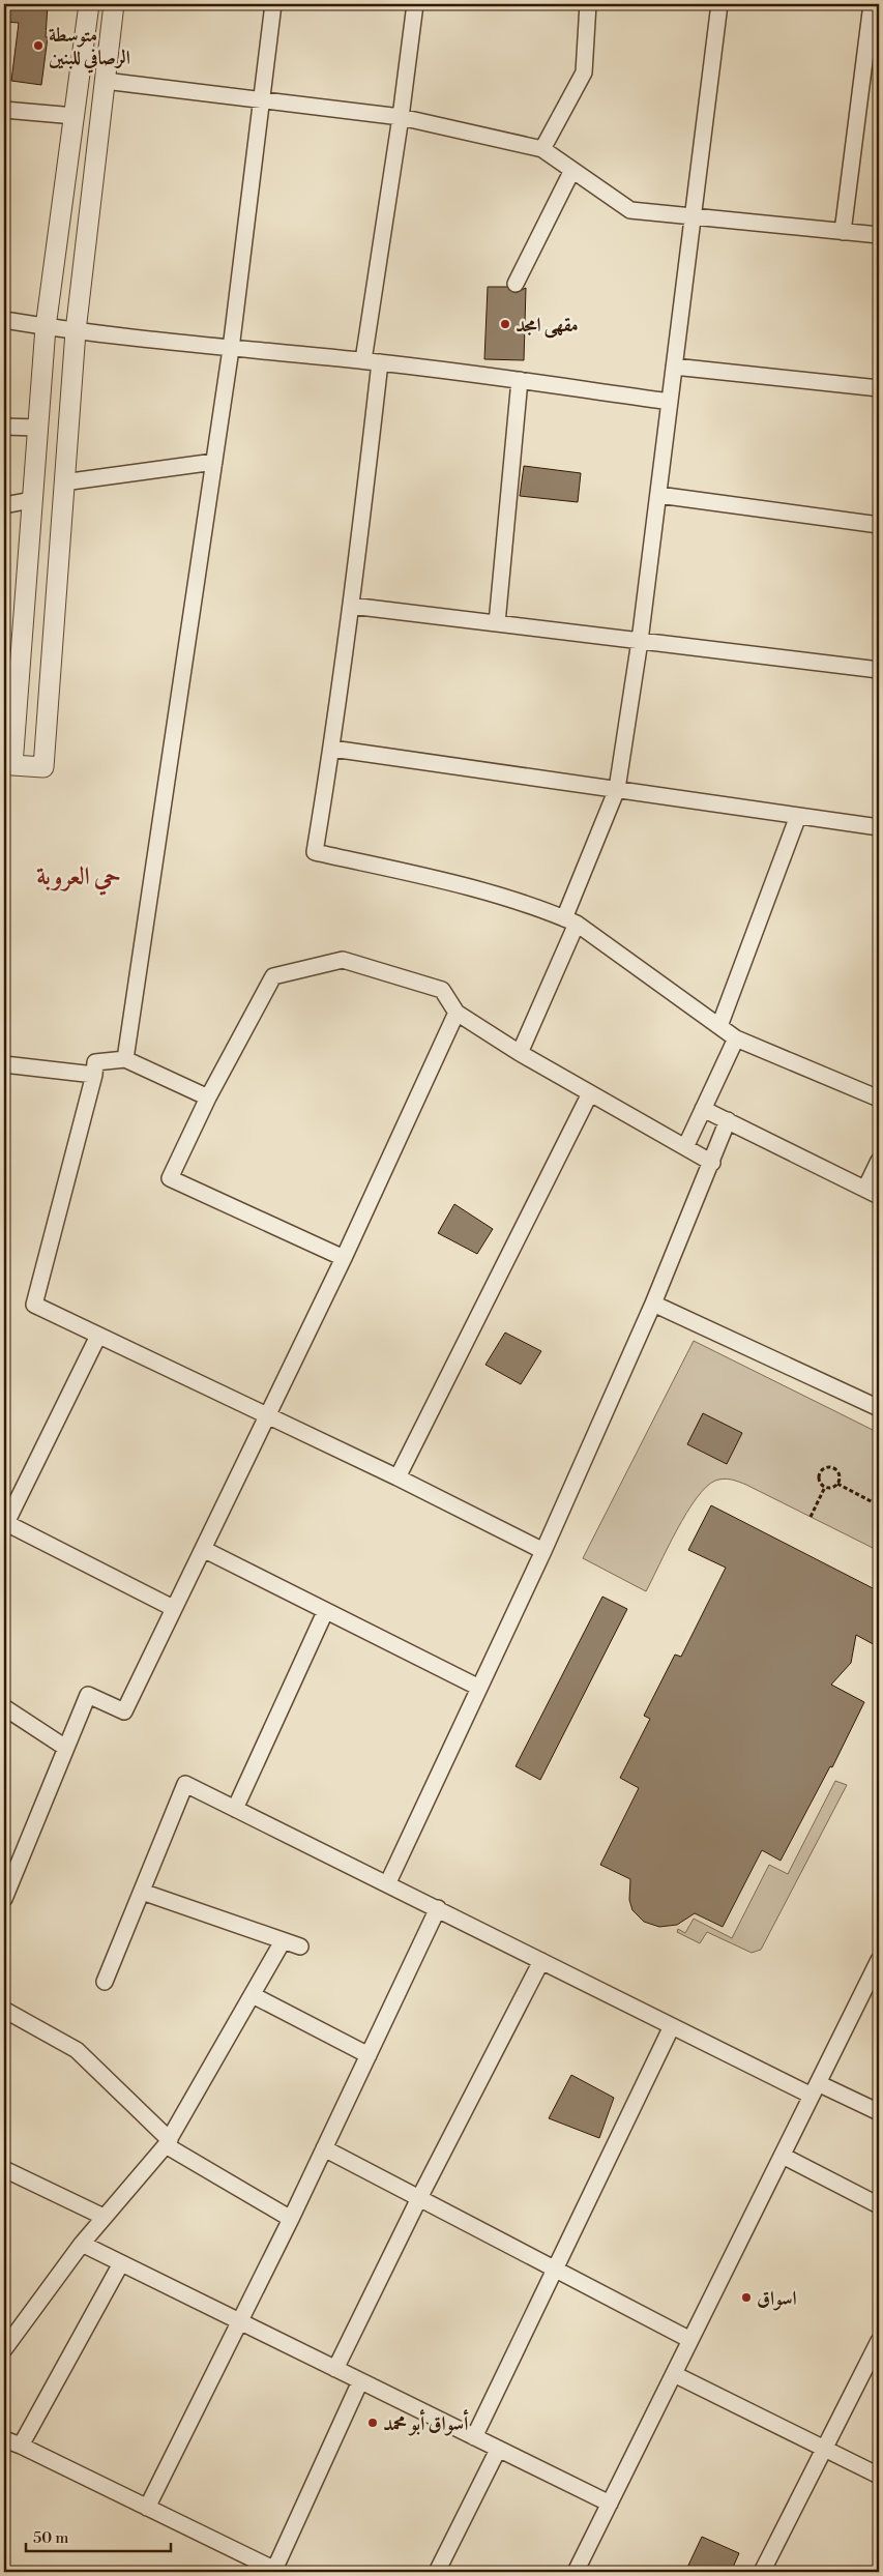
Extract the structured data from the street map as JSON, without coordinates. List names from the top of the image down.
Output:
{
  "districts": ["حي العروبة"],
  "places": [
    "متوسطة الرصافي للبنين",
    "مقهى امجد",
    "اسواق",
    "أسواق أبو محمد"
  ],
  "scale_bar": "50 m"
}
